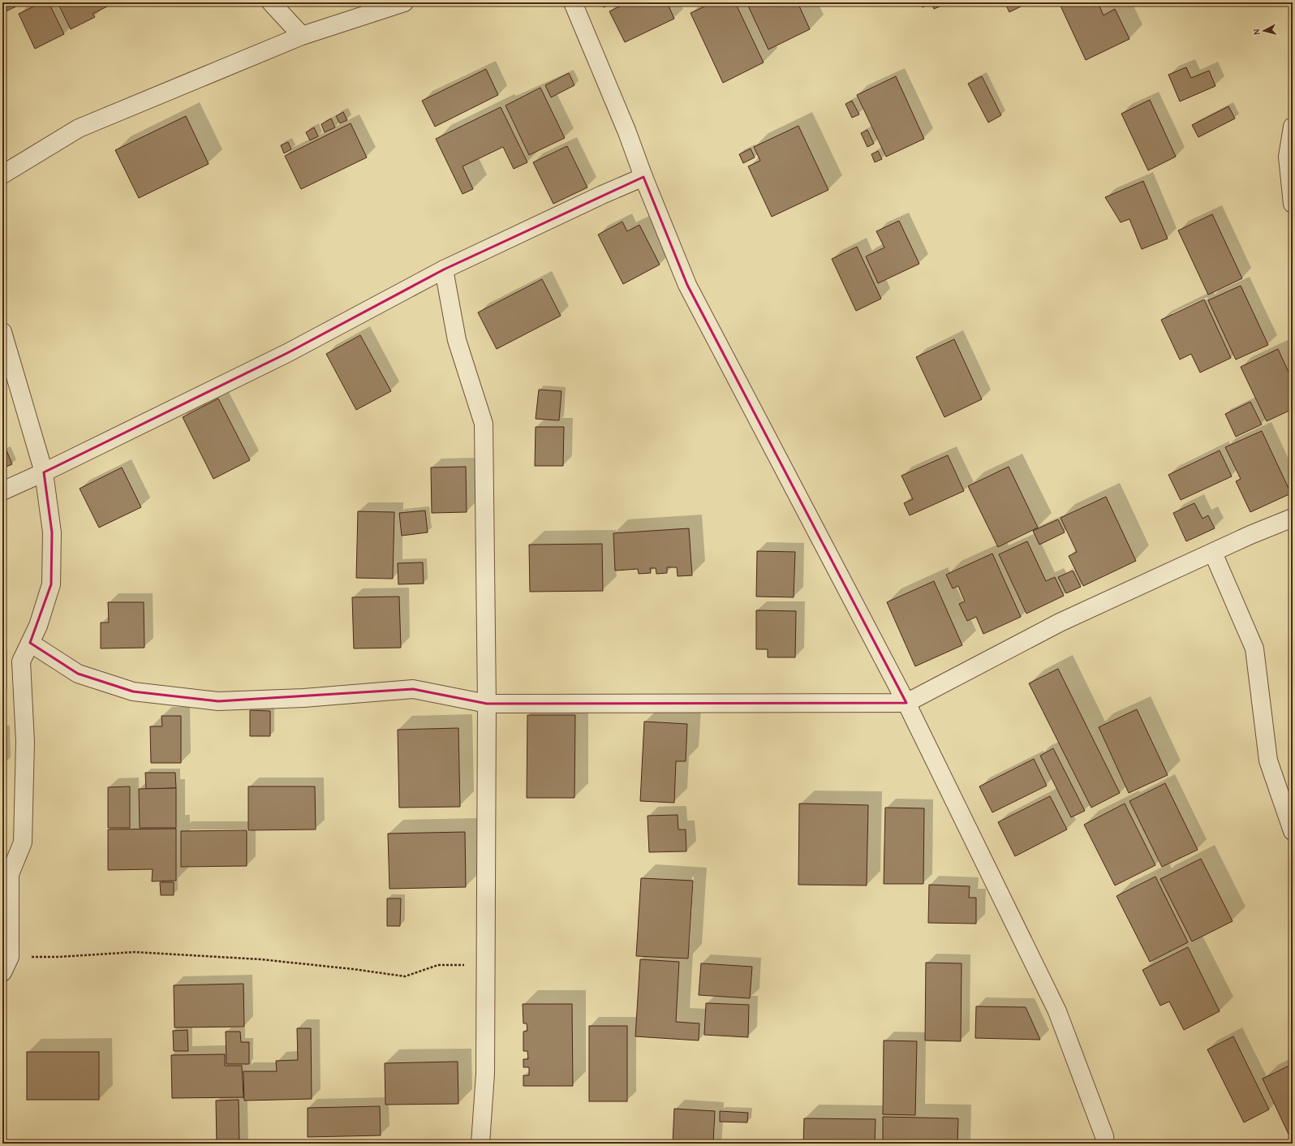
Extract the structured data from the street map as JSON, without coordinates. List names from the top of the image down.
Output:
{
  "north": "left"
}
